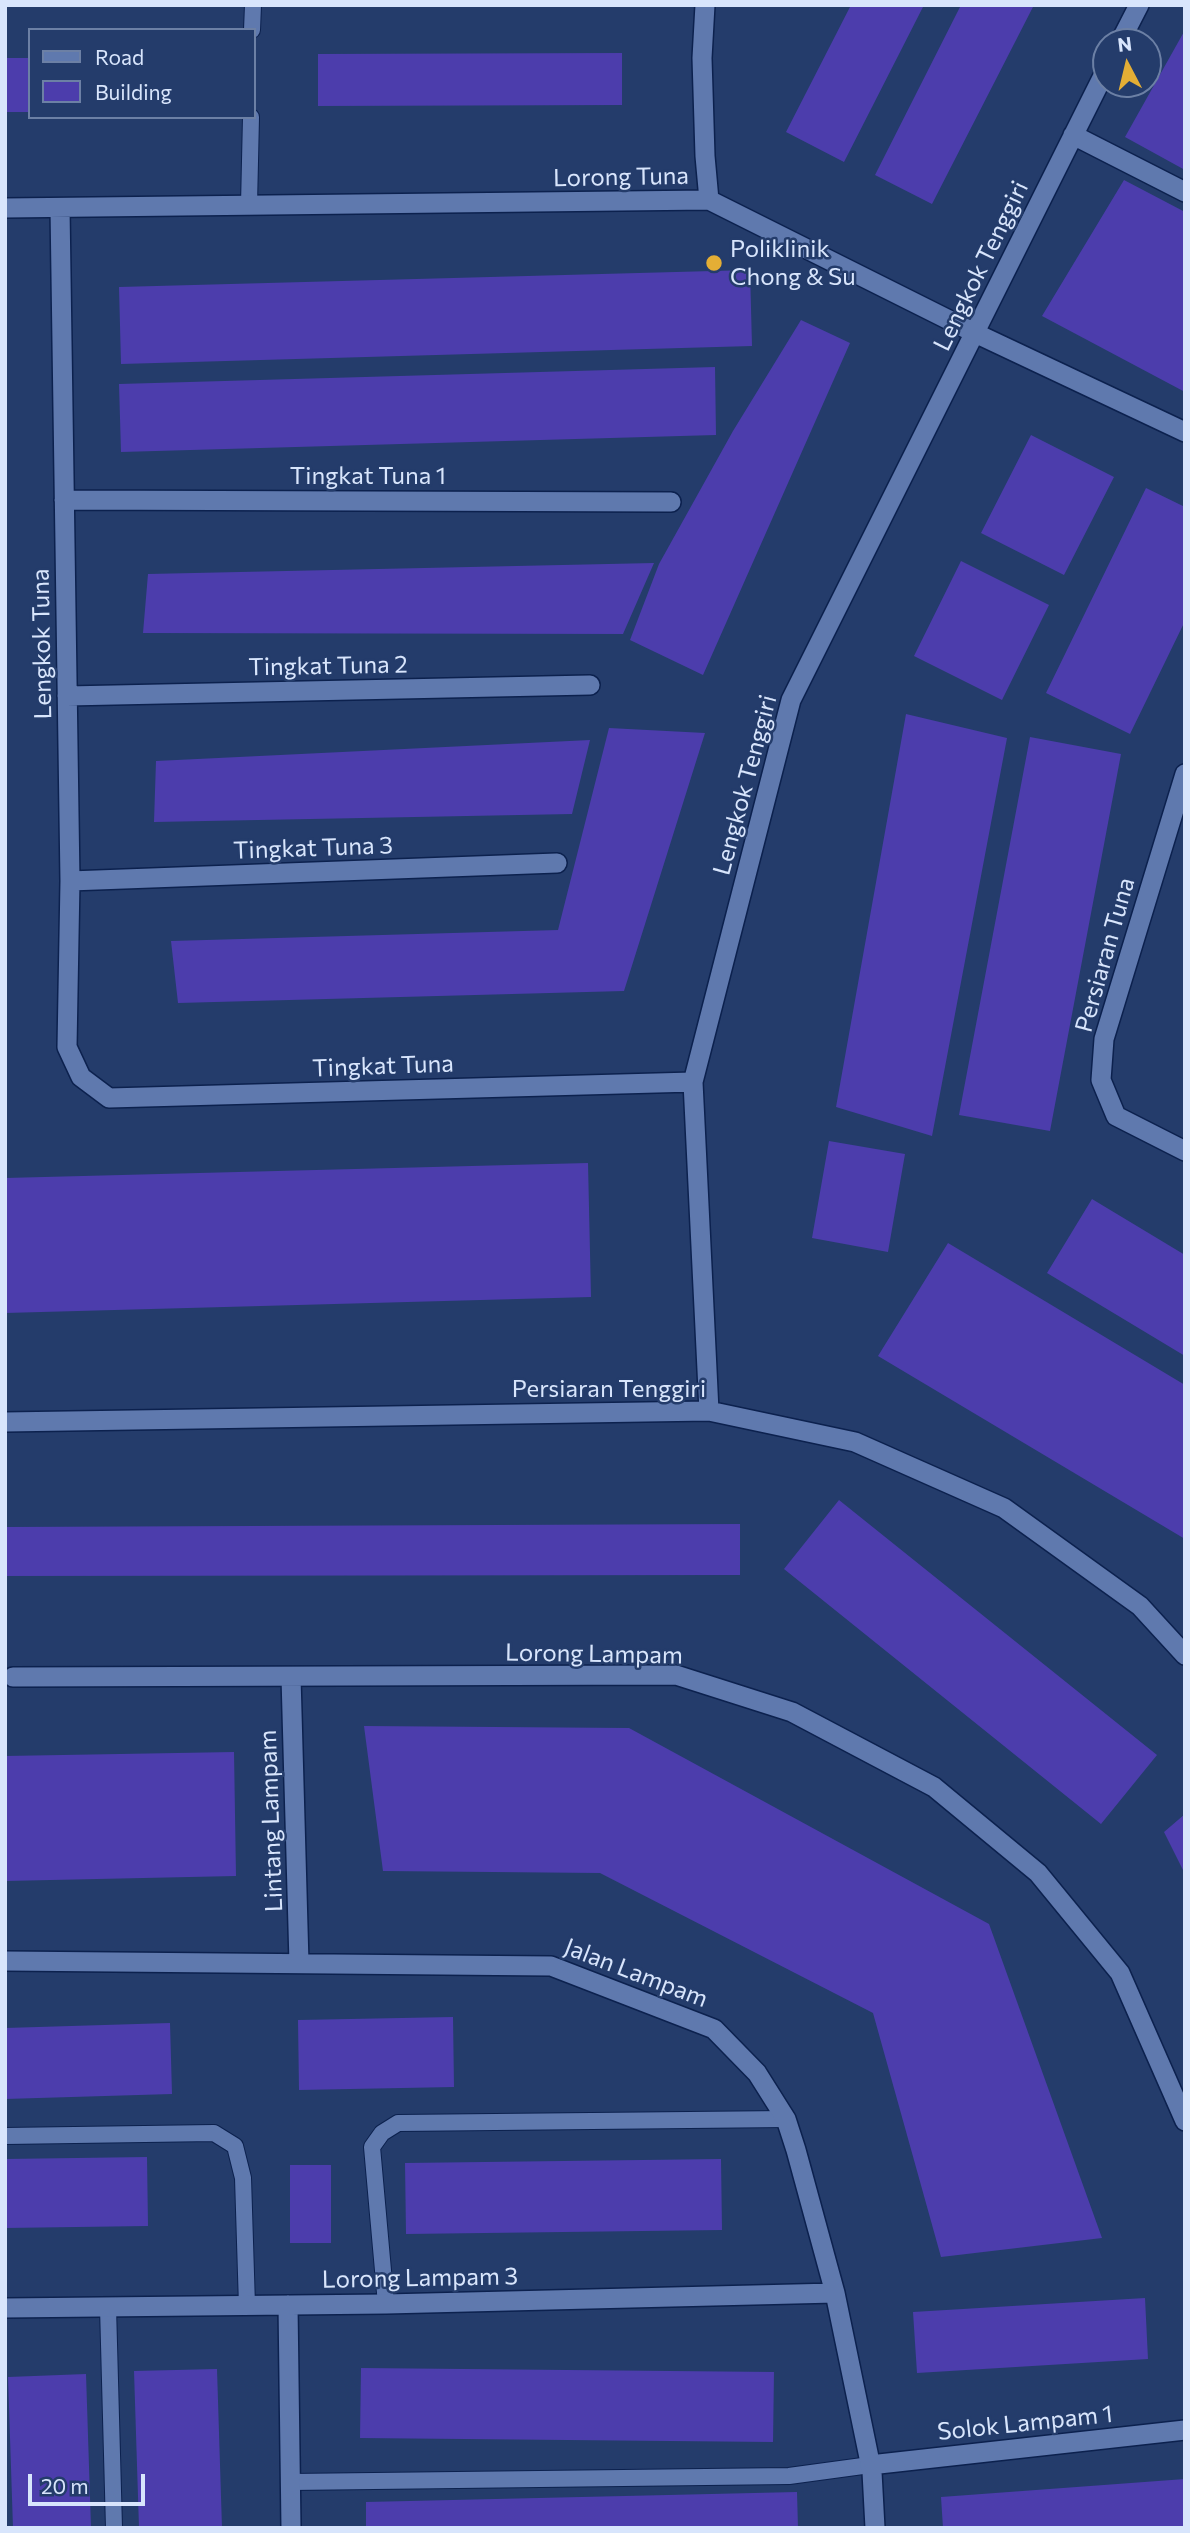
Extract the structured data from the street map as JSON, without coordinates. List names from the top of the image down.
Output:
{
  "streets": {
    "street": [
      "Lorong Tuna",
      "Lengkok Tenggiri",
      "Tingkat Tuna 1",
      "Lengkok Tuna",
      "Tingkat Tuna 2",
      "Tingkat Tuna 3",
      "Persiaran Tuna",
      "Tingkat Tuna",
      "Persiaran Tenggiri",
      "Lorong Lampam",
      "Lintang Lampam",
      "Jalan Lampam",
      "Lorong Lampam 3",
      "Solok Lampam 1"
    ]
  },
  "crossings": [
    ["Lorong Tuna", "Lengkok Tenggiri"],
    ["Lorong Tuna", "Lengkok Tuna"],
    ["Lengkok Tenggiri", "Tingkat Tuna"],
    ["Lengkok Tenggiri", "Persiaran Tenggiri"],
    ["Tingkat Tuna 1", "Lengkok Tuna"],
    ["Lengkok Tuna", "Tingkat Tuna 2"],
    ["Lengkok Tuna", "Tingkat Tuna 3"],
    ["Lengkok Tuna", "Tingkat Tuna"],
    ["Lorong Lampam", "Lintang Lampam"],
    ["Lintang Lampam", "Jalan Lampam"],
    ["Jalan Lampam", "Lorong Lampam 3"],
    ["Jalan Lampam", "Solok Lampam 1"]
  ],
  "places": ["Poliklinik Chong & Su"],
  "legend": ["Road", "Building"],
  "scale_bar": "20 m",
  "north": "top"
}
